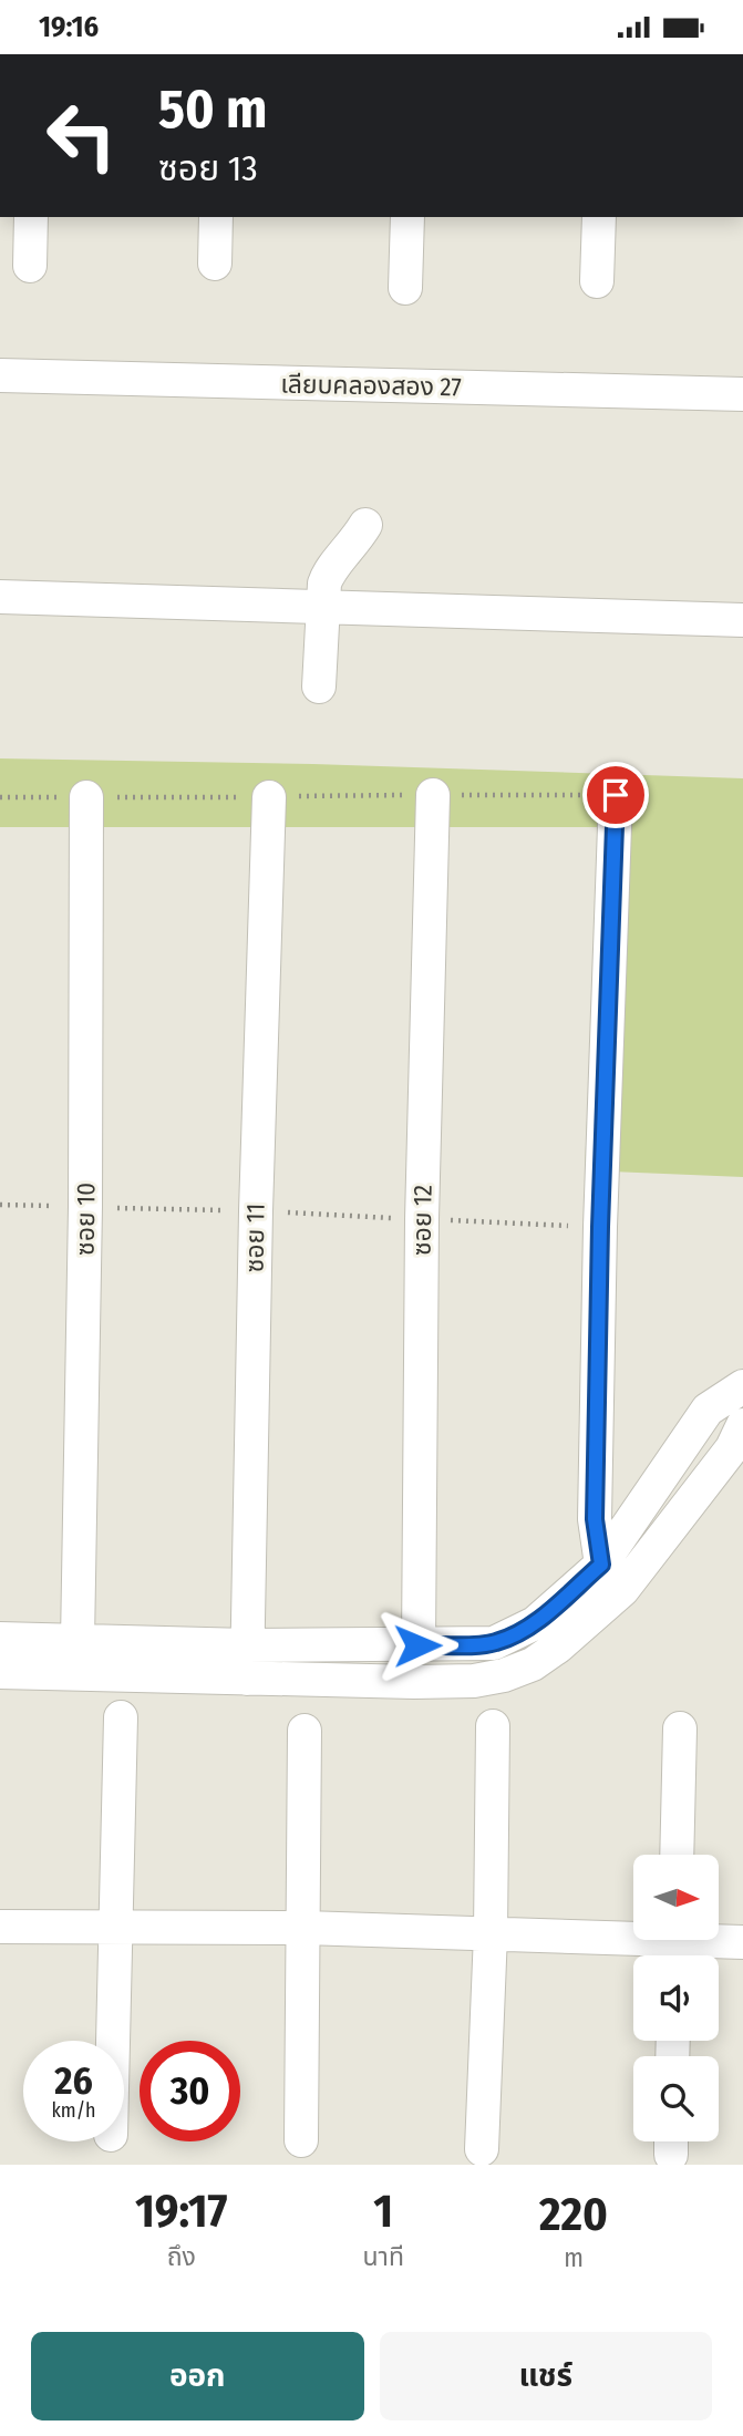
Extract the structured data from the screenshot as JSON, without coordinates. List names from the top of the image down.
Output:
{
  "streets": {
    "street": [
      "เลียบคลองสอง 27",
      "ซอย 10",
      "ซอย 12",
      "ซอย 11"
    ]
  },
  "north": "right",
  "page": {
    "status": "19:16",
    "turn": ["50 m", "ซอย 13"],
    "speed": "26 km/h",
    "limit": "30",
    "eta": [
      "19:17",
      "ถึง",
      "1",
      "นาที",
      "220",
      "m"
    ],
    "buttons": ["ออก", "แชร์"]
  }
}
